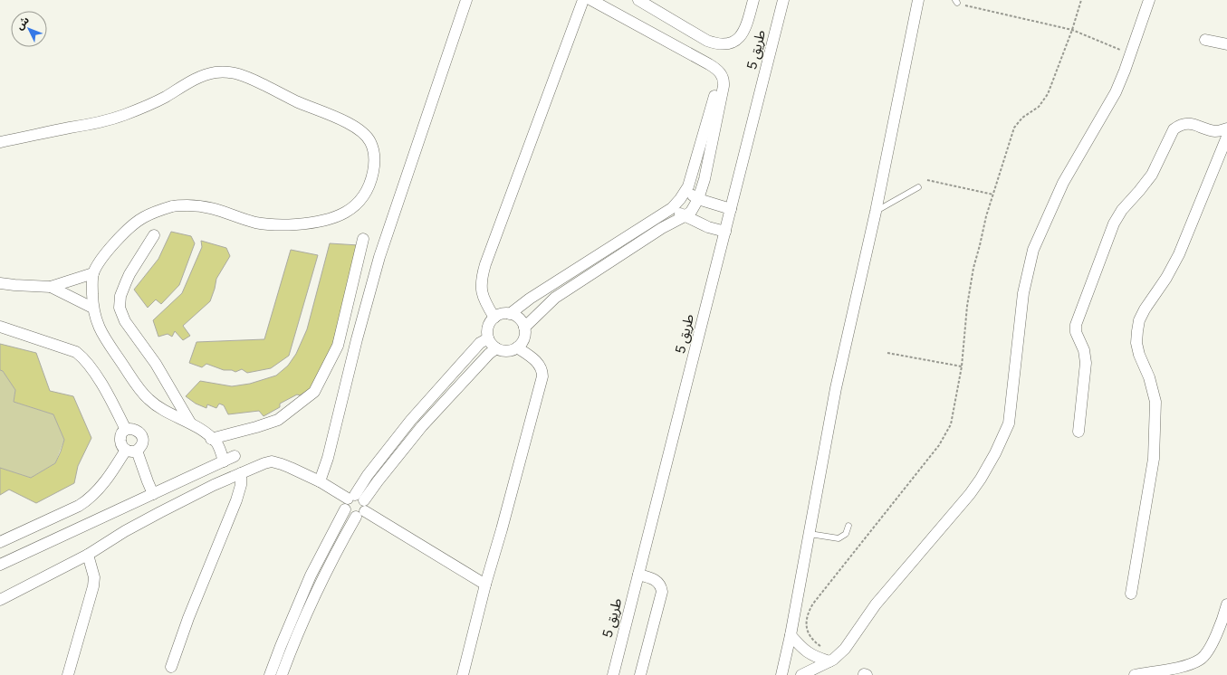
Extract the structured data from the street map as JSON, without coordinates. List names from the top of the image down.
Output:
{
  "streets": {
    "street": ["طريق 5"]
  },
  "north": "top left"
}
